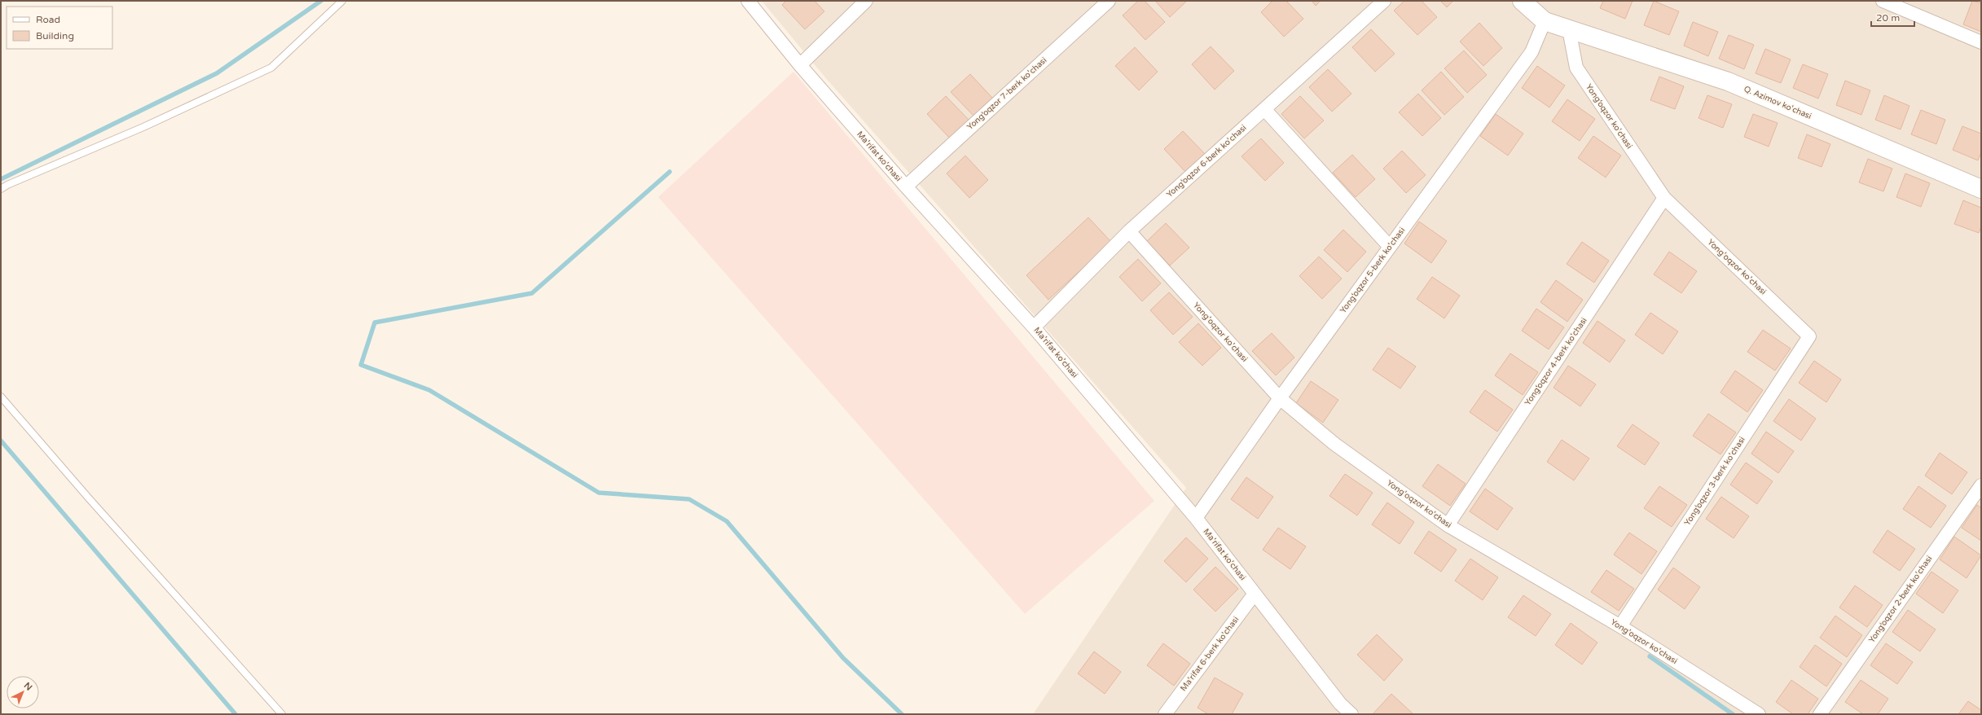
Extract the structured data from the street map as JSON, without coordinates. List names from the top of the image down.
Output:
{
  "streets": {
    "main road": ["Q. Azimov ko'chasi"],
    "street": [
      "Yong‘oqzor 7-berk ko'chasi",
      "Yong‘oqzor ko'chasi",
      "Ma'rifat ko'chasi",
      "Yong‘oqzor 6-berk ko'chasi",
      "Yong'oqzor ko'chasi",
      "Yong‘oqzor 5-berk ko'chasi",
      "Yong‘oqzor 4-berk ko'chasi",
      "Yong‘oqzor 3-berk ko'chasi",
      "Yong‘oqzor 2-berk ko'chasi",
      "Ma’rifat 6-berk ko'chasi"
    ]
  },
  "crossings": [
    ["Yong‘oqzor 7-berk ko'chasi", "Ma'rifat ko'chasi"],
    ["Q. Azimov ko'chasi", "Yong‘oqzor ko'chasi"],
    ["Q. Azimov ko'chasi", "Yong‘oqzor 5-berk ko'chasi"],
    ["Yong‘oqzor ko'chasi", "Yong'oqzor ko'chasi"],
    ["Yong‘oqzor ko'chasi", "Yong‘oqzor 4-berk ko'chasi"],
    ["Ma'rifat ko'chasi", "Yong‘oqzor 6-berk ko'chasi"],
    ["Ma'rifat ko'chasi", "Yong‘oqzor 5-berk ko'chasi"],
    ["Ma'rifat ko'chasi", "Ma’rifat 6-berk ko'chasi"],
    ["Yong‘oqzor 6-berk ko'chasi", "Yong'oqzor ko'chasi"],
    ["Yong'oqzor ko'chasi", "Yong‘oqzor 5-berk ko'chasi"],
    ["Yong'oqzor ko'chasi", "Yong‘oqzor 4-berk ko'chasi"],
    ["Yong'oqzor ko'chasi", "Yong‘oqzor 3-berk ko'chasi"]
  ],
  "legend": ["Road", "Building"],
  "scale_bar": "20 m",
  "north": "top right"
}
